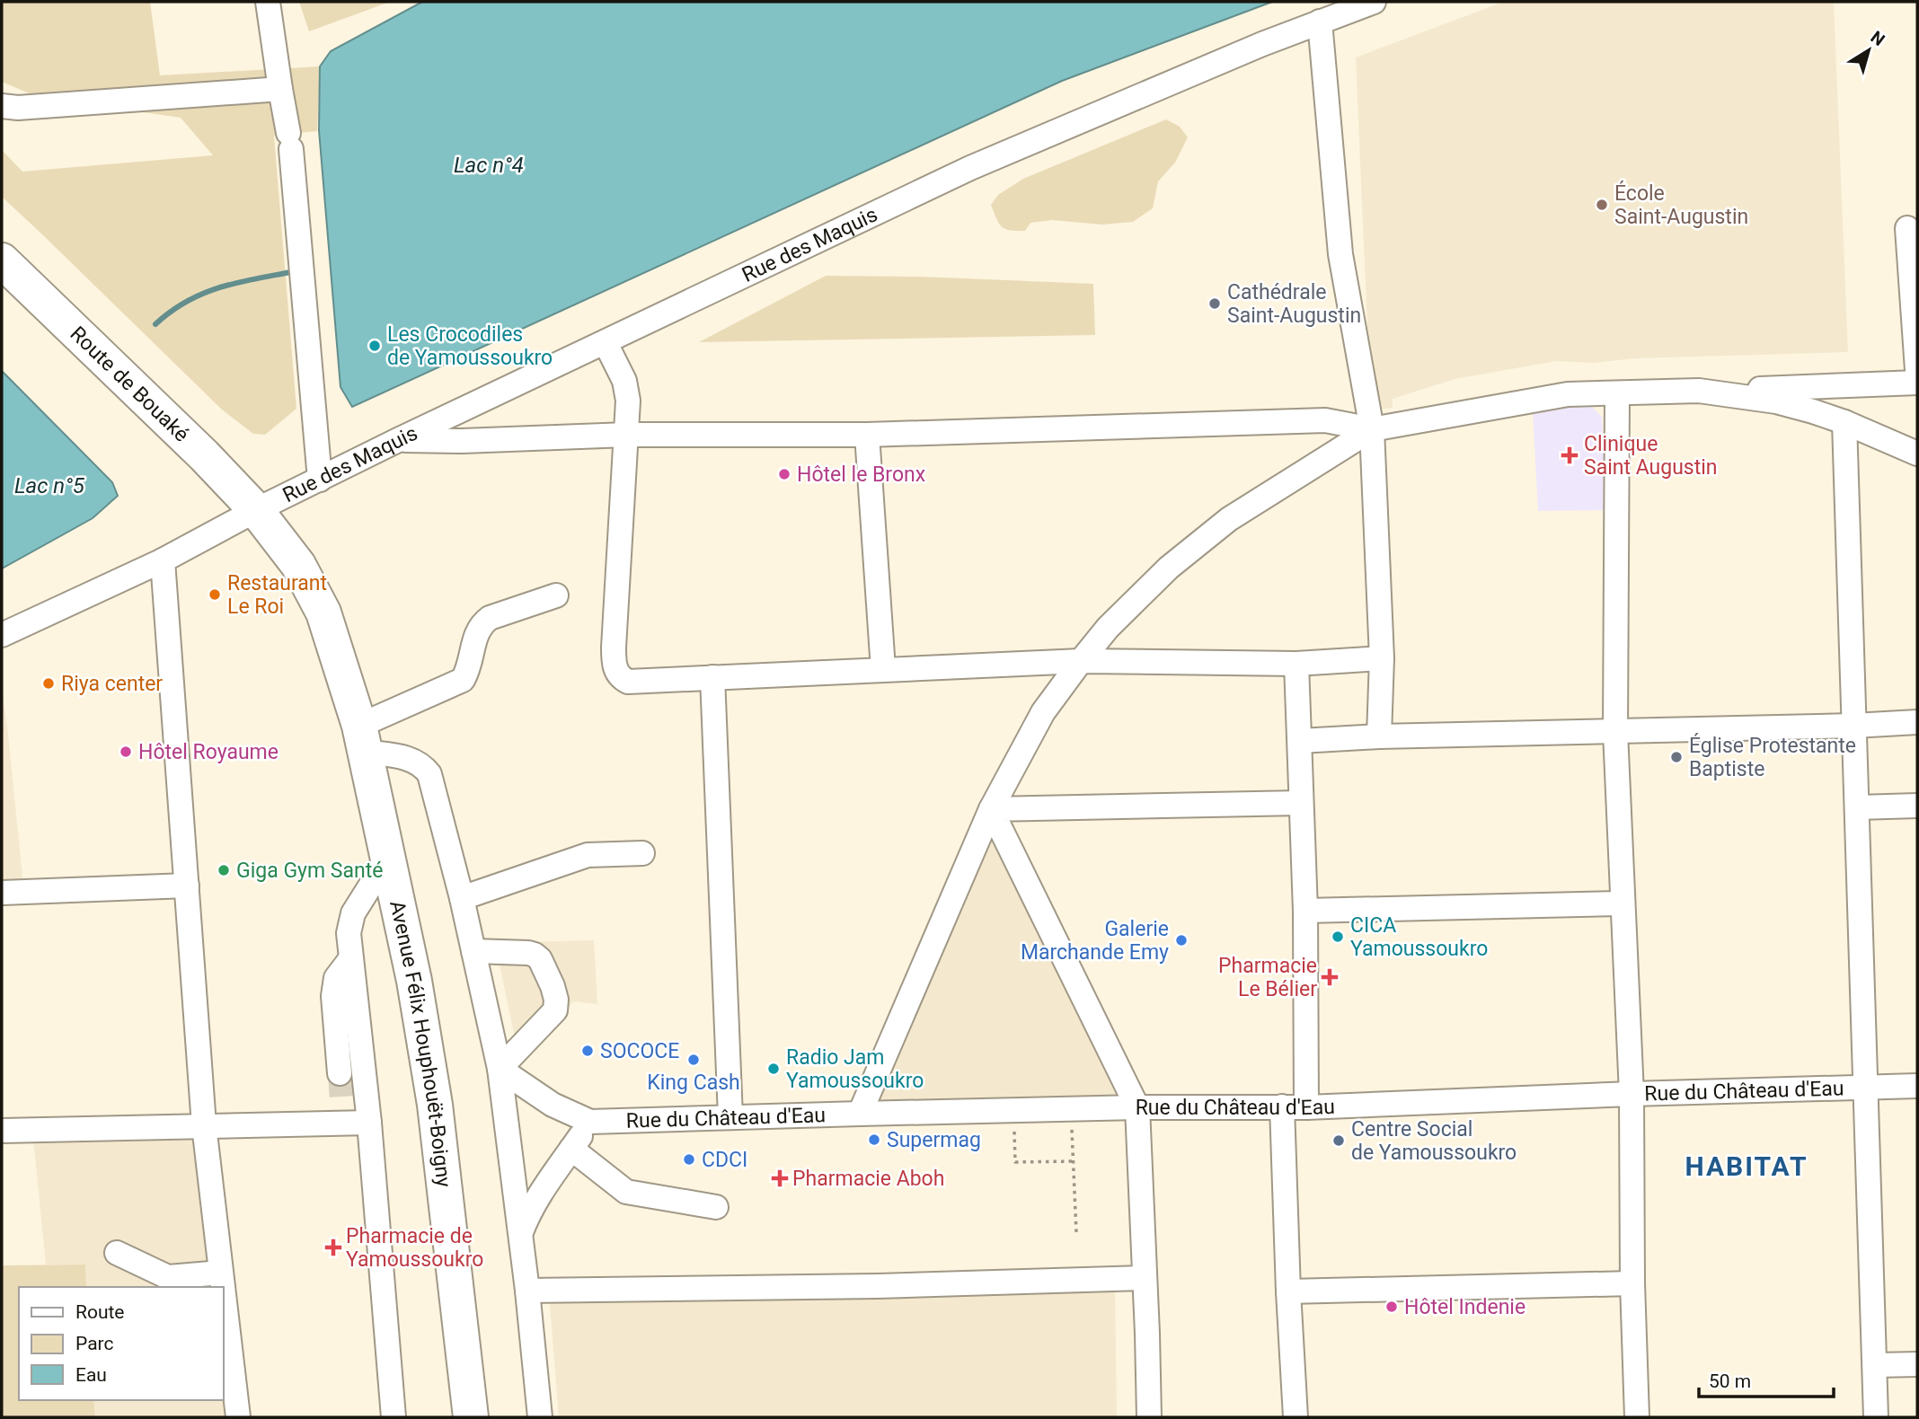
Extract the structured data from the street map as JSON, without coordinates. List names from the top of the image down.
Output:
{
  "streets": {
    "highway": ["Route de Bouaké", "Avenue Félix Houphouët-Boigny"],
    "street": ["Rue des Maquis", "Rue du Château d'Eau"]
  },
  "crossings": [
    ["Rue des Maquis", "Route de Bouaké"],
    ["Rue des Maquis", "Avenue Félix Houphouët-Boigny"],
    ["Route de Bouaké", "Avenue Félix Houphouët-Boigny"]
  ],
  "districts": ["HABITAT"],
  "water": ["Lac n°4", "Lac n°5"],
  "places": {
    "other": [
      "École Saint-Augustin",
      "Cathédrale Saint-Augustin",
      "Les Crocodiles de Yamoussoukro",
      "Hôtel le Bronx",
      "Restaurant Le Roi",
      "Riya center",
      "Hôtel Royaume",
      "Église Protestante Baptiste",
      "Giga Gym Santé",
      "CICA Yamoussoukro",
      "Galerie Marchande Emy",
      "SOCOCE",
      "King Cash",
      "Radio Jam Yamoussoukro",
      "Supermag",
      "Centre Social de Yamoussoukro",
      "CDCI",
      "Hôtel Indenie"
    ],
    "health": [
      "Clinique Saint Augustin",
      "Pharmacie Le Bélier",
      "Pharmacie Aboh",
      "Pharmacie de Yamoussoukro"
    ]
  },
  "legend": ["Route", "Parc", "Eau"],
  "scale_bar": "50 m",
  "north": "top right"
}
